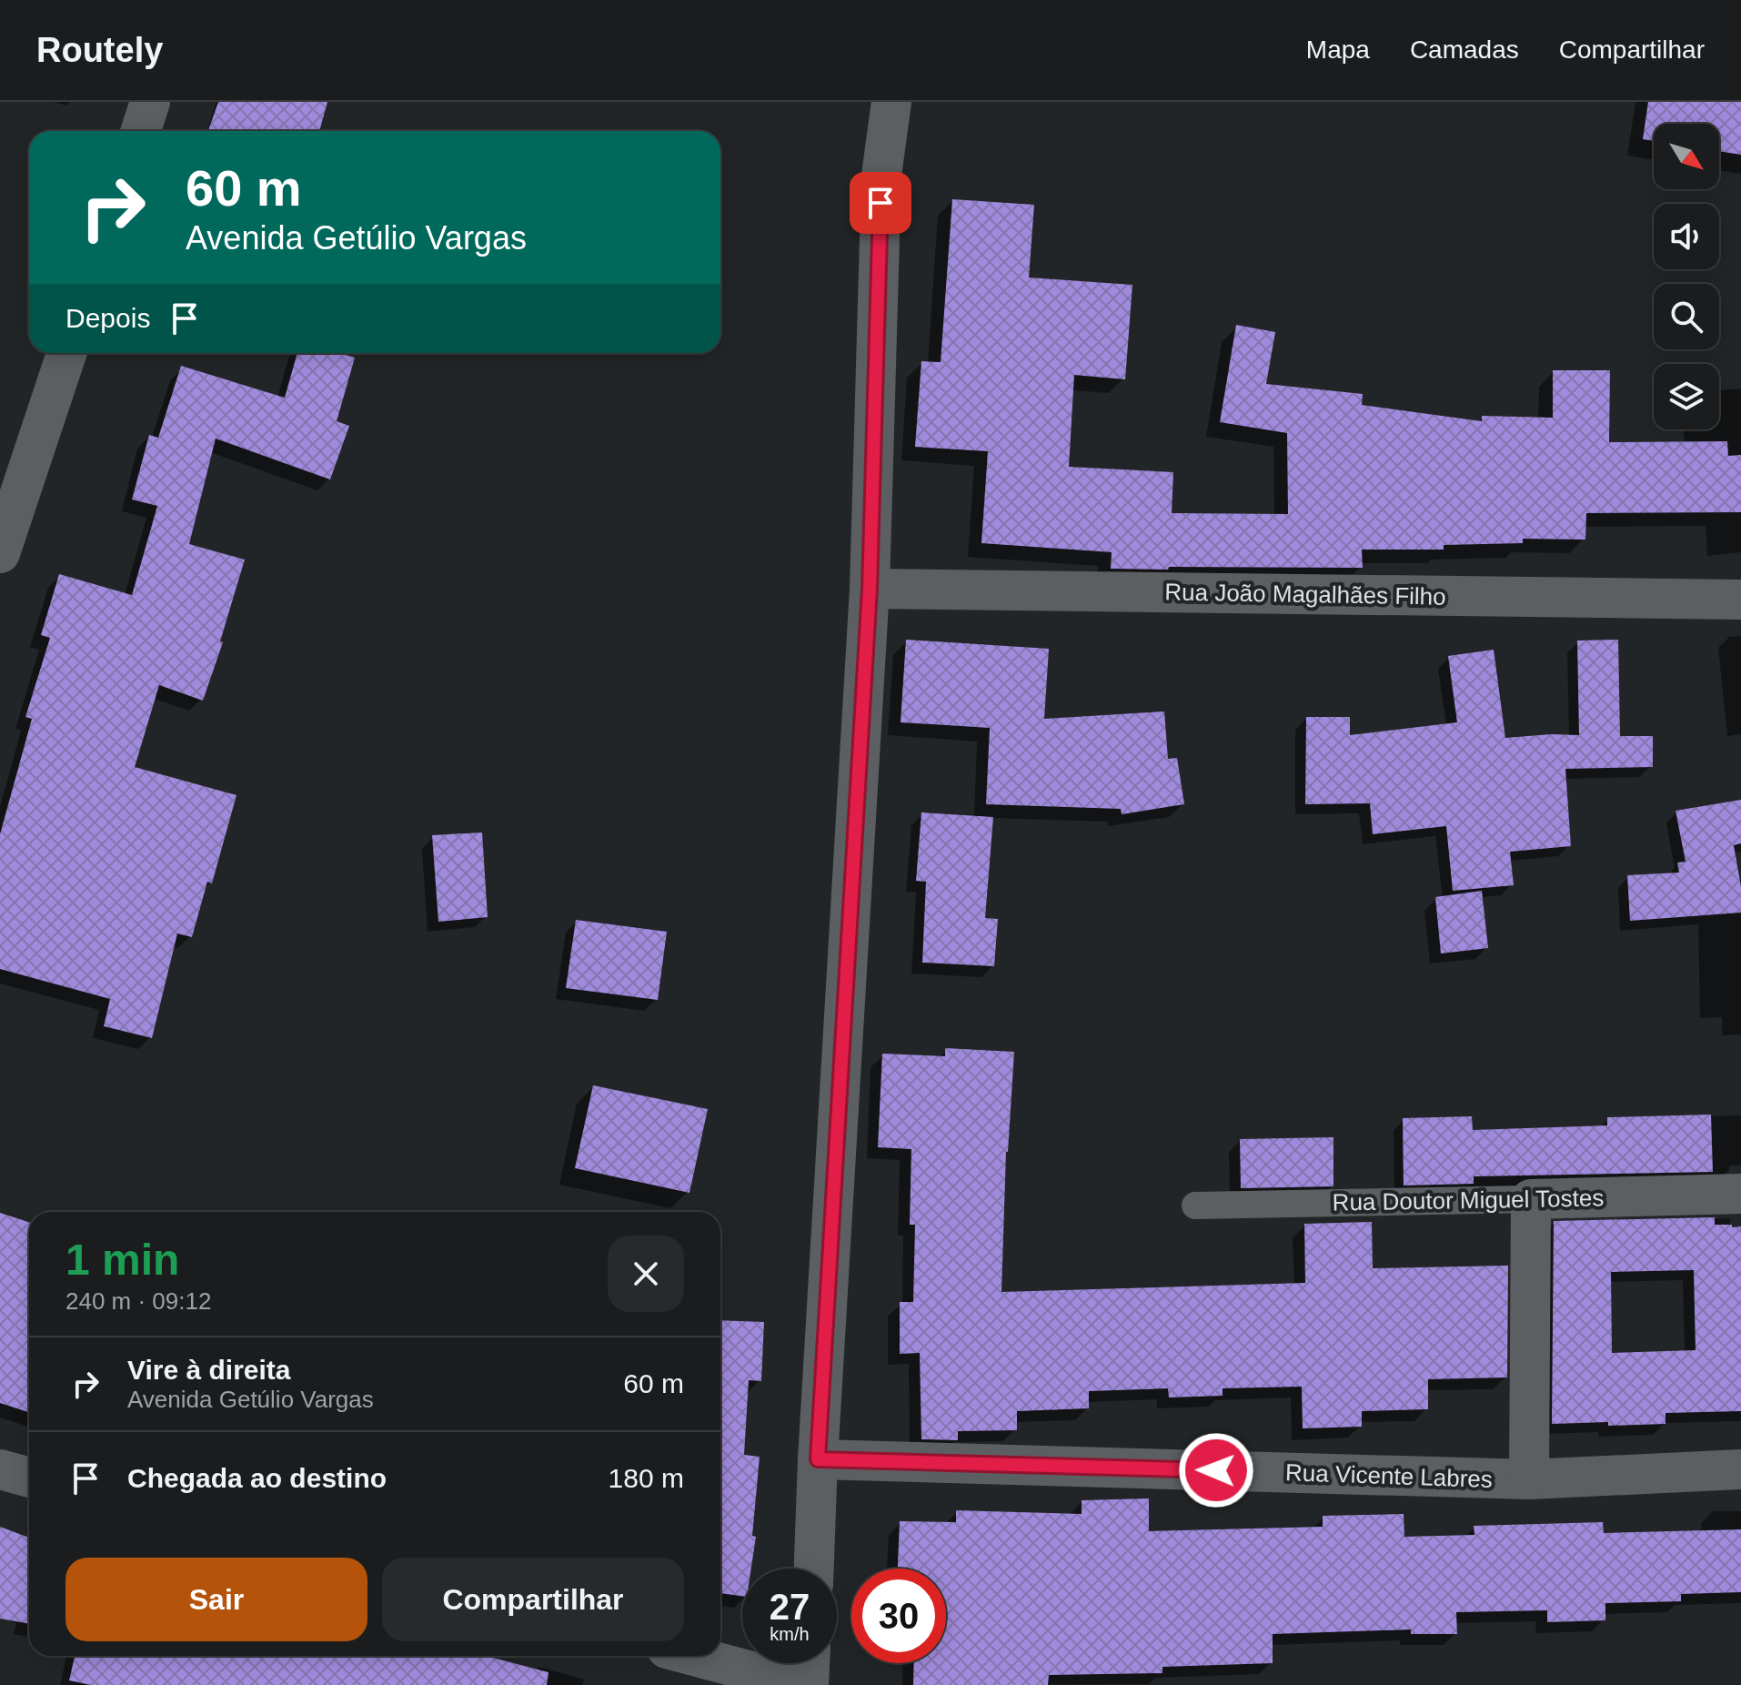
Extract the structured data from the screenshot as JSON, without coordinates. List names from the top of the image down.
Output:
{
  "streets": {
    "street": ["Rua João Magalhães Filho", "Rua Doutor Miguel Tostes", "Rua Vicente Labres"]
  },
  "north": "bottom right",
  "page": {
    "header": "Routely",
    "nav": ["Mapa", "Camadas", "Compartilhar"],
    "turn": ["60 m", "Avenida Getúlio Vargas"],
    "then": "Depois",
    "heading": ["1 min", "240 m · 09:12"],
    "list": [
      {
        "name": "Vire à direita",
        "note": "Avenida Getúlio Vargas",
        "value": "60 m"
      },
      {
        "name": "Chegada ao destino",
        "value": "180 m"
      }
    ],
    "buttons": ["Sair", "Compartilhar"],
    "speed": "27 km/h",
    "limit": "30"
  }
}
